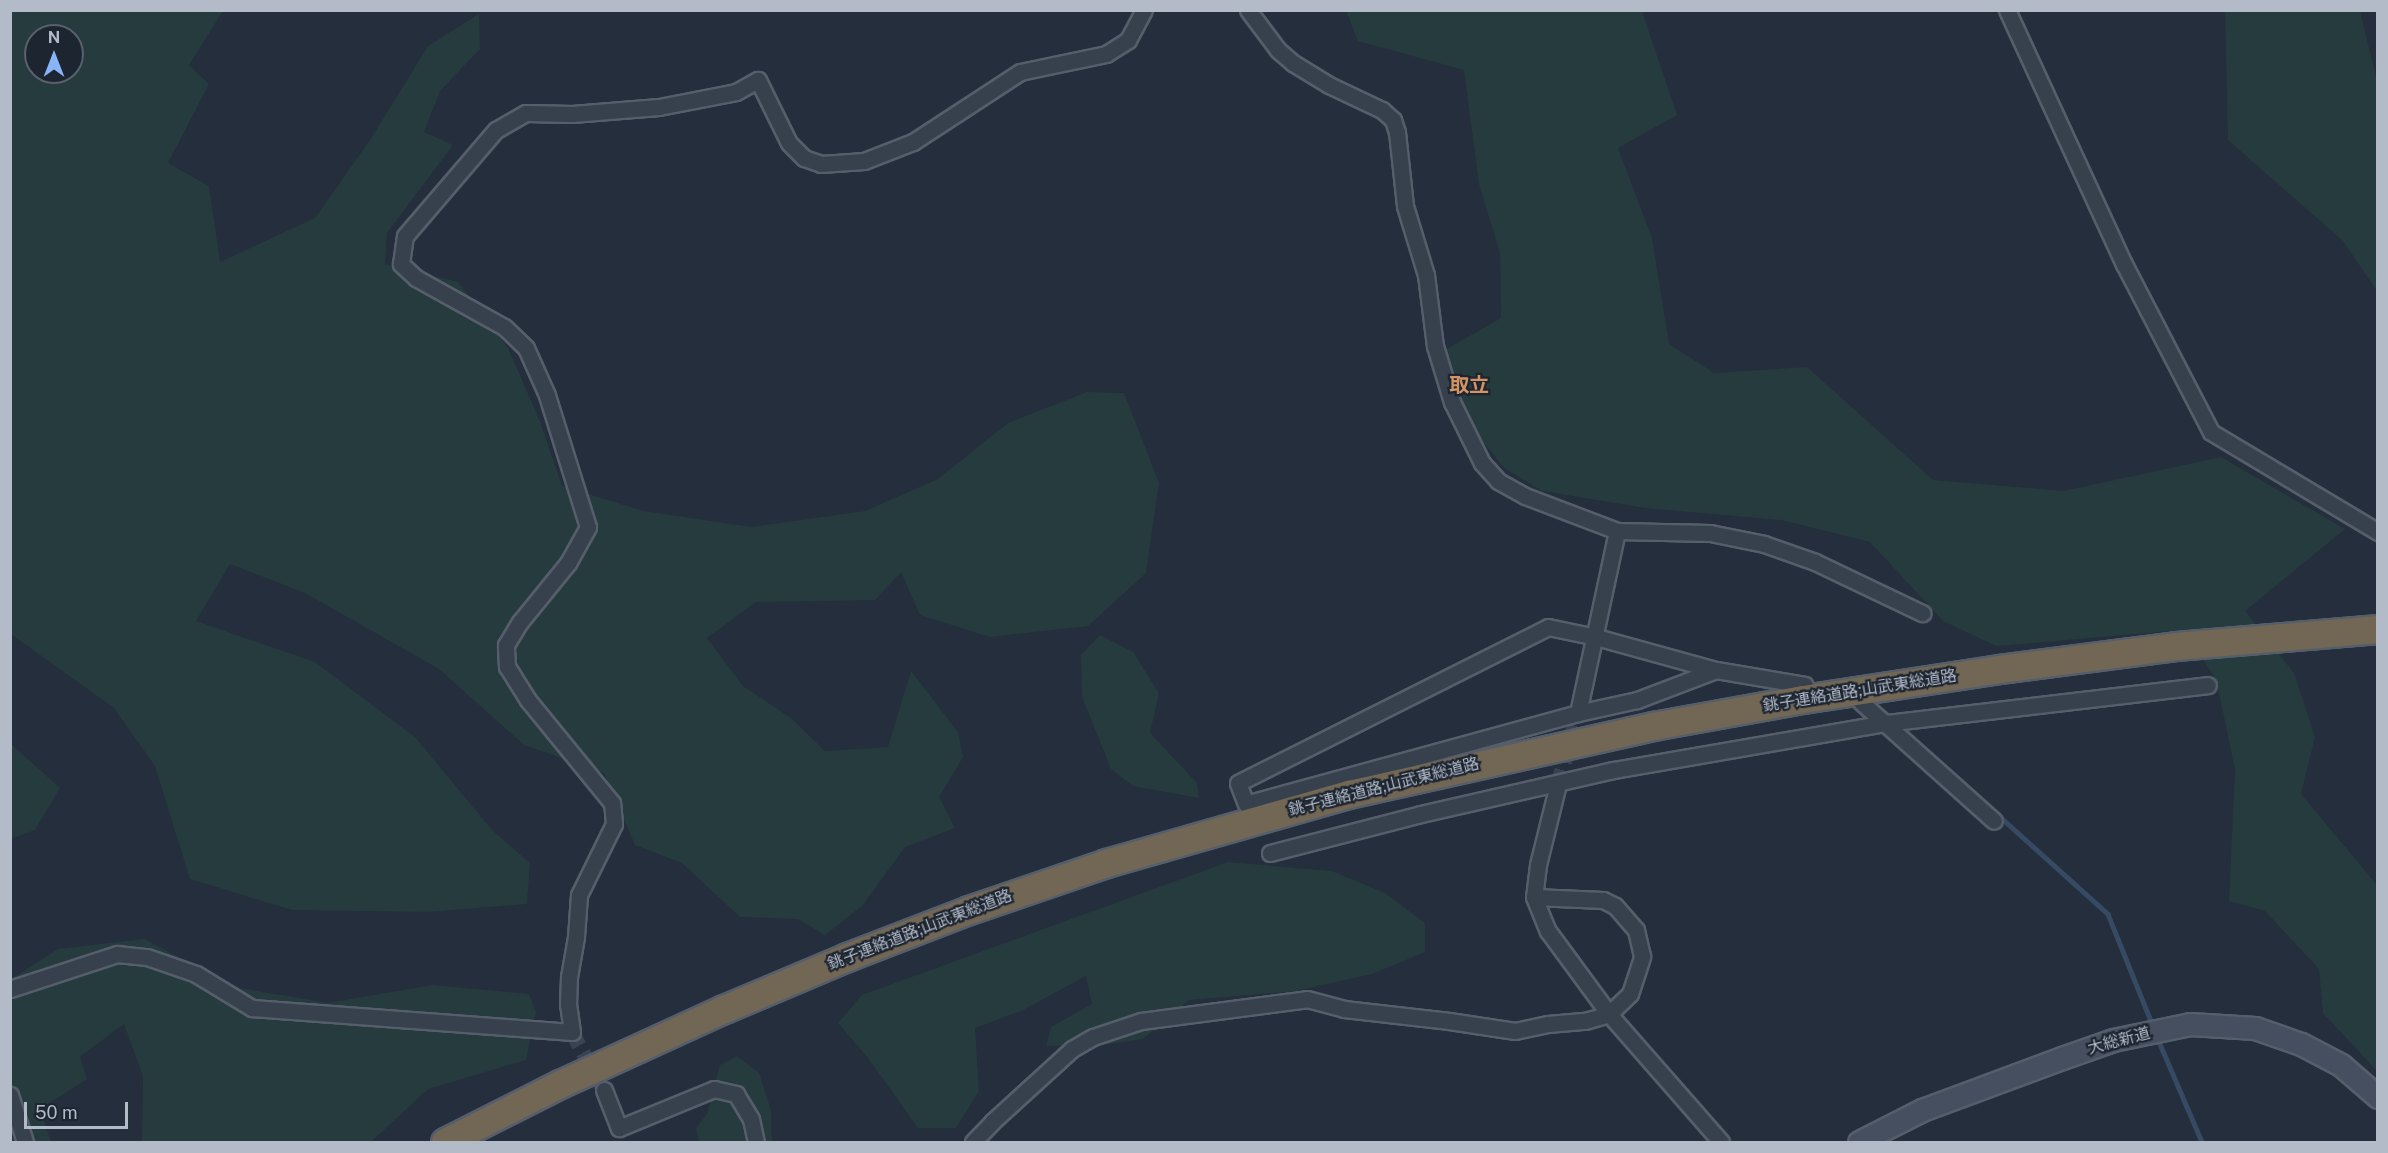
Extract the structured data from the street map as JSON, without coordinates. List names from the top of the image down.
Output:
{
  "streets": {
    "highway": ["銚子連絡道路;山武東総道路"],
    "street": ["大総新道"]
  },
  "districts": ["取立"],
  "scale_bar": "50 m",
  "north": "top"
}
